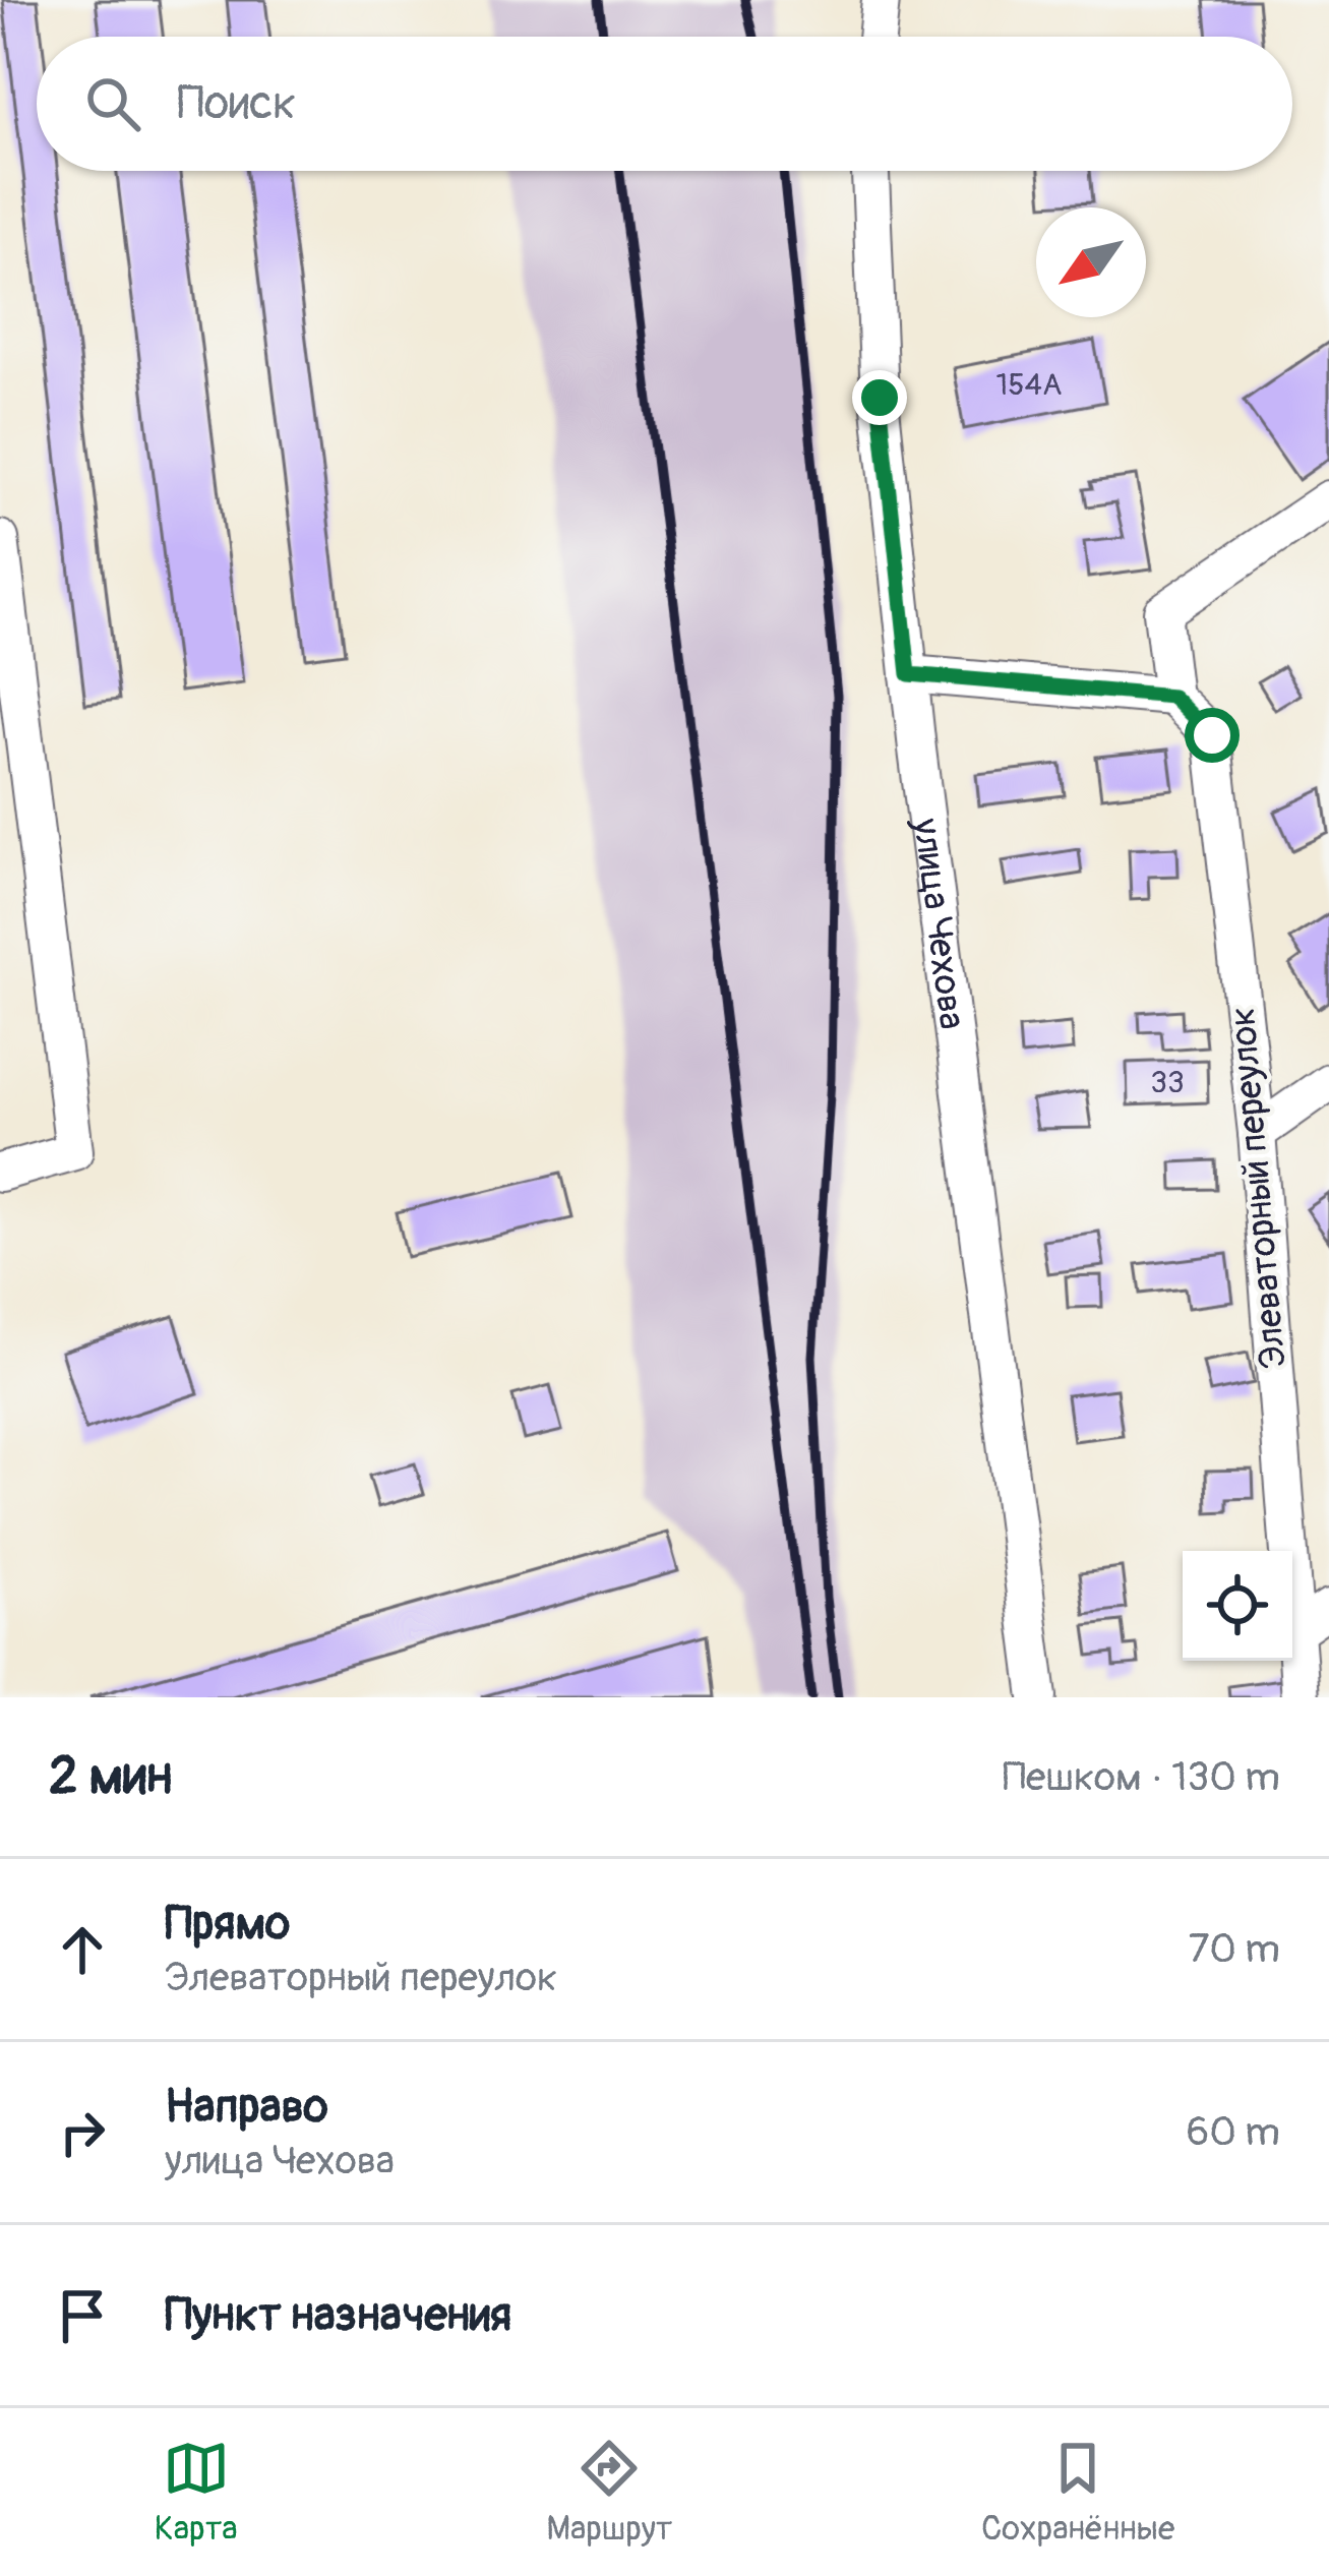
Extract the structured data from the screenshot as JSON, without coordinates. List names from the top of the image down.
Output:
{
  "streets": {
    "street": ["улица Чехова", "Элеваторный переулок"]
  },
  "house_numbers": ["154А", "33"],
  "north": "bottom left",
  "page": {
    "search": "Поиск",
    "heading": ["2 мин", "Пешком · 130 m"],
    "list": [
      ["Прямо", "Элеваторный переулок", "70 m"],
      ["Направо", "улица Чехова", "60 m"],
      "Пункт назначения"
    ],
    "nav": ["Карта", "Маршрут", "Сохранённые"]
  }
}
